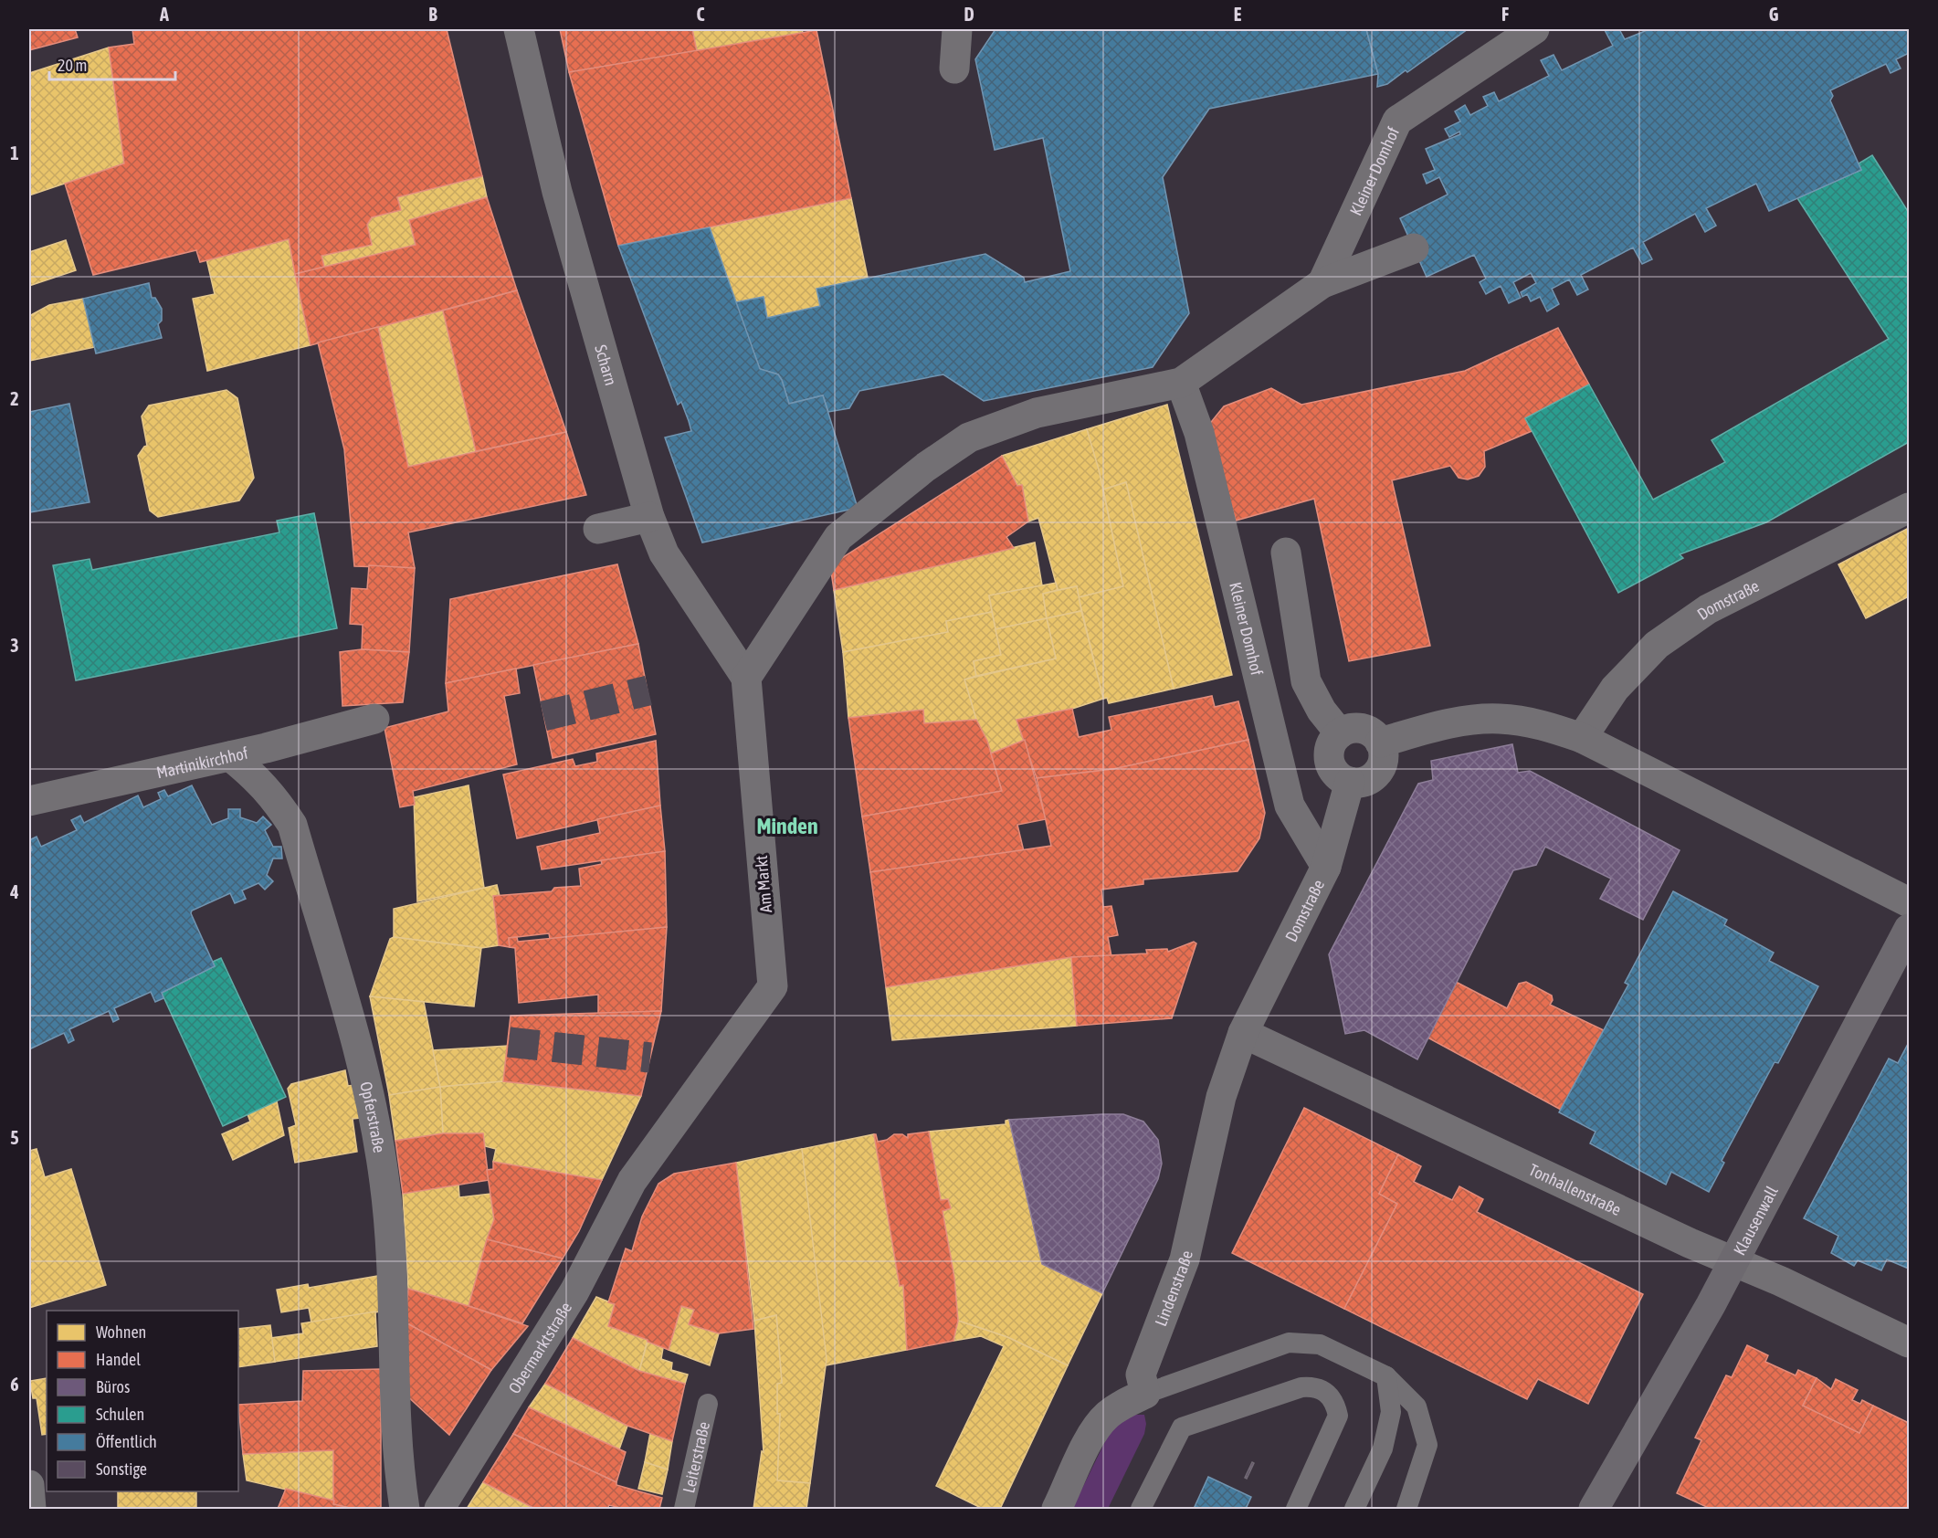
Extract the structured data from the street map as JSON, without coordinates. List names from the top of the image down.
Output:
{
  "streets": {
    "main road": ["Klausenwall"],
    "street": [
      "Kleiner Domhof",
      "Scharn",
      "Domstraße",
      "Martinikirchhof",
      "Am Markt",
      "Opferstraße",
      "Tonhallenstraße",
      "Lindenstraße",
      "Obermarktstraße"
    ],
    "lane": ["Leiterstraße"]
  },
  "crossings": [
    ["Kleiner Domhof", "Domstraße"],
    ["Scharn", "Am Markt"],
    ["Domstraße", "Tonhallenstraße"],
    ["Domstraße", "Lindenstraße"],
    ["Martinikirchhof", "Opferstraße"],
    ["Am Markt", "Obermarktstraße"],
    ["Tonhallenstraße", "Klausenwall"],
    ["Tonhallenstraße", "Lindenstraße"]
  ],
  "districts": ["Minden"],
  "legend": [
    "Wohnen",
    "Handel",
    "Büros",
    "Schulen",
    "Öffentlich",
    "Sonstige"
  ],
  "scale_bar": "20 m",
  "grid": {
    "columns": [
      "A",
      "B",
      "C",
      "D",
      "E",
      "F",
      "G"
    ],
    "rows": [
      "1",
      "2",
      "3",
      "4",
      "5",
      "6"
    ]
  }
}
